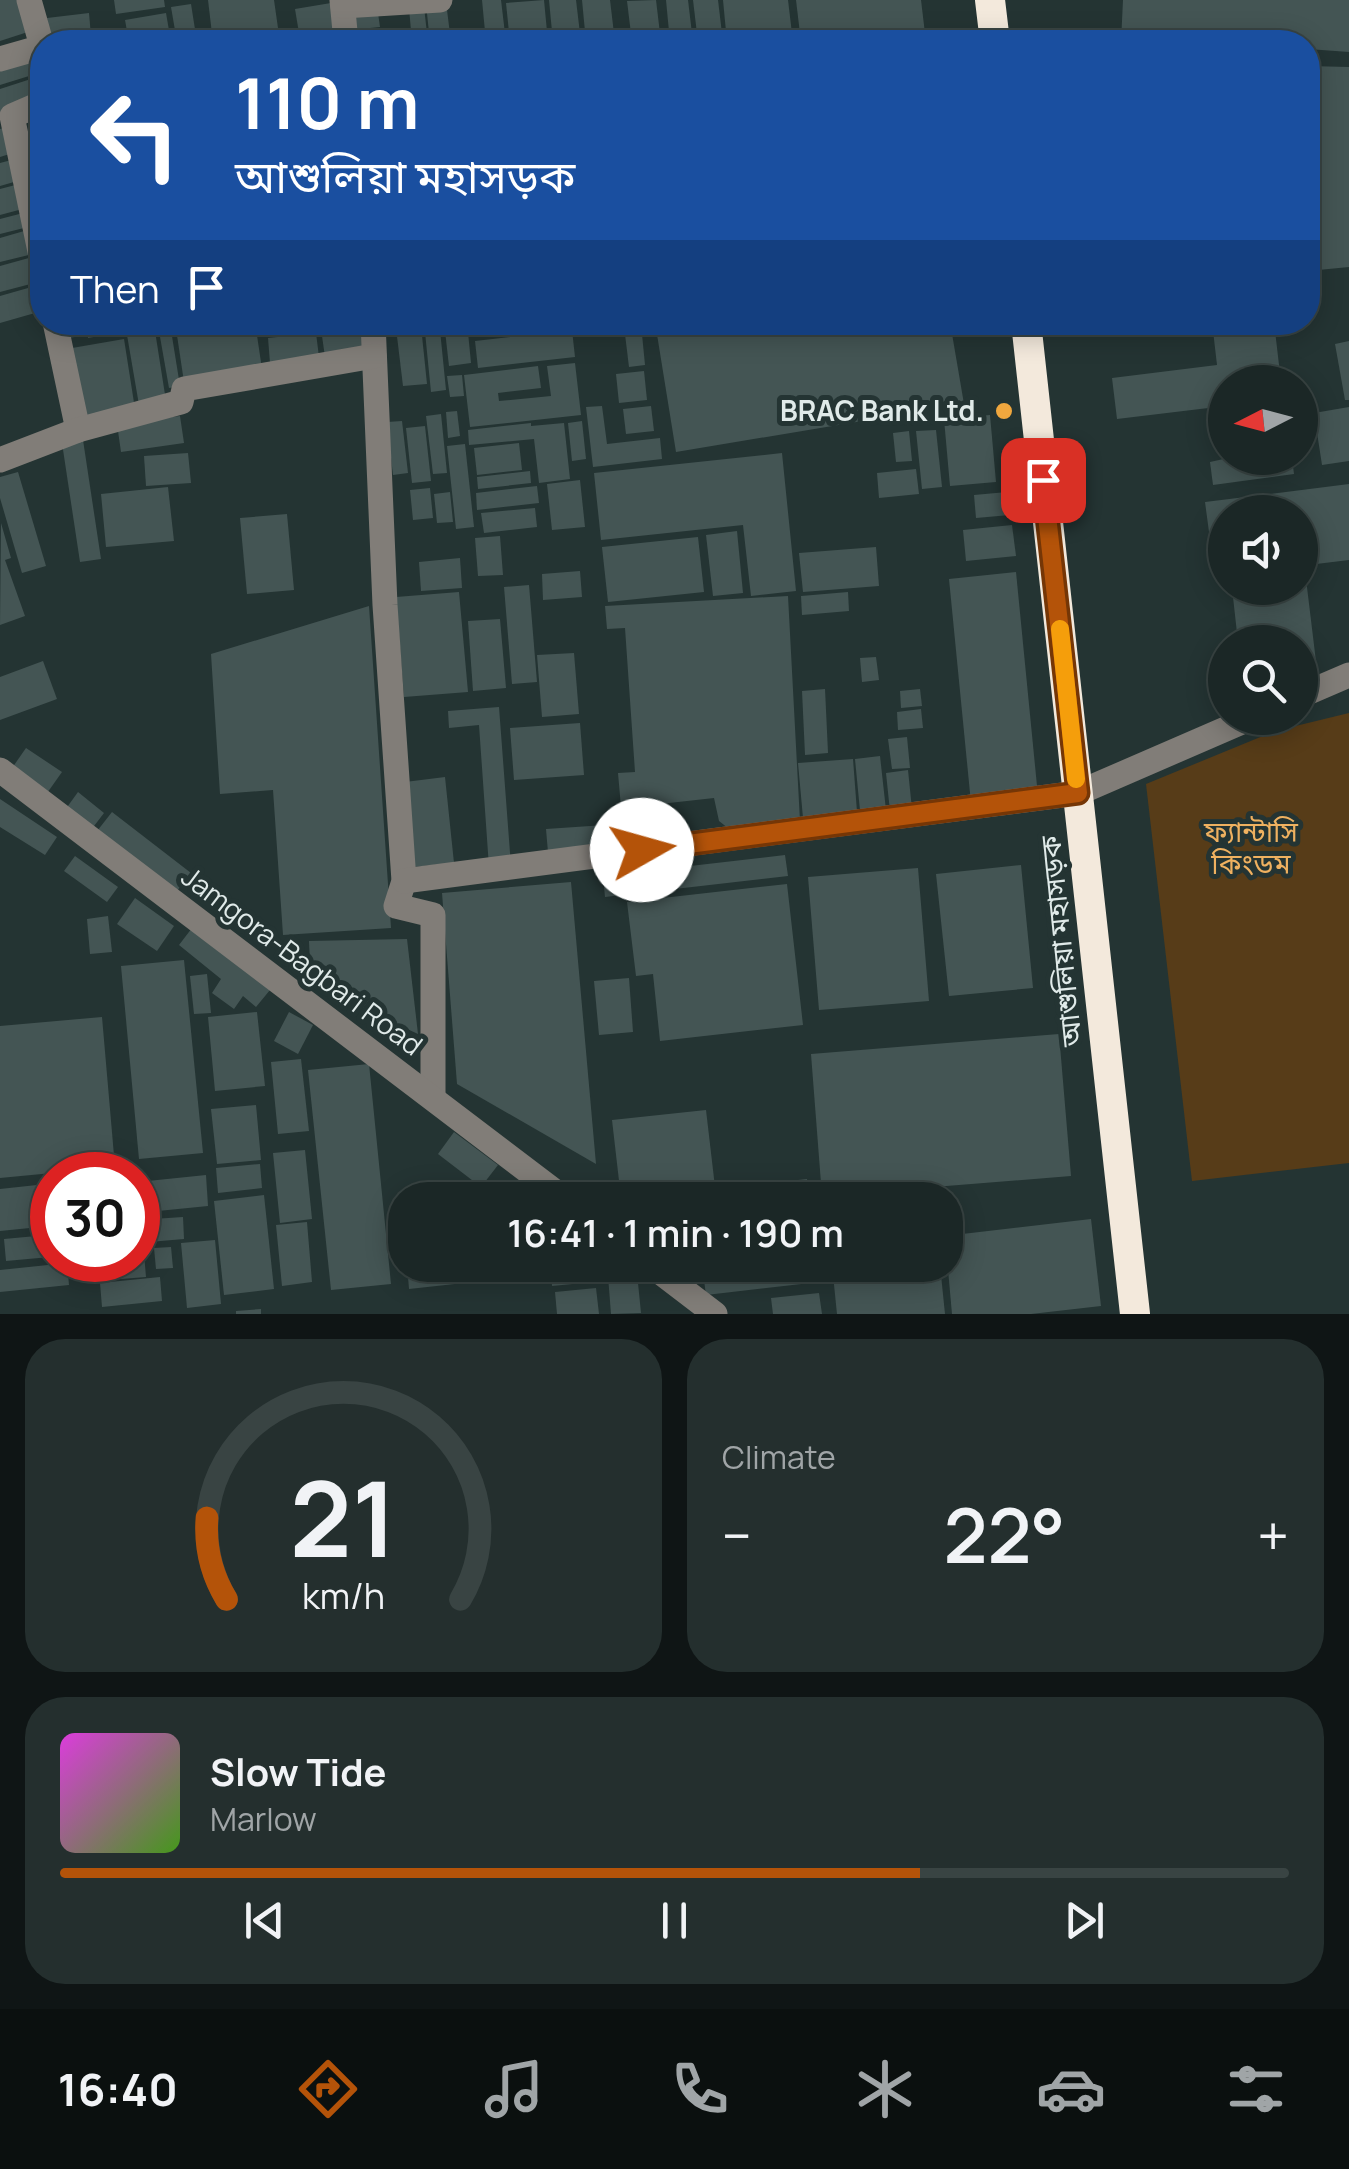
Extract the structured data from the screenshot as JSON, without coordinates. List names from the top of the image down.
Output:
{
  "streets": {
    "highway": ["আশুলিয়া মহাসড়ক"],
    "street": ["Jamgora-Bagbari Road"]
  },
  "parks": ["ফ্যান্টাসি কিংডম"],
  "places": ["BRAC Bank Ltd."],
  "north": "left",
  "page": {
    "turn": ["110 m", "আশুলিয়া মহাসড়ক"],
    "then": "Then",
    "limit": "30",
    "trip": "16:41 · 1 min · 190 m",
    "tile": "Climate",
    "heat": ["−", "22°", "+"],
    "song": ["Slow Tide", "Marlow"],
    "tabs": "16:40",
    "gauge": ["21", "km/h"]
  }
}
